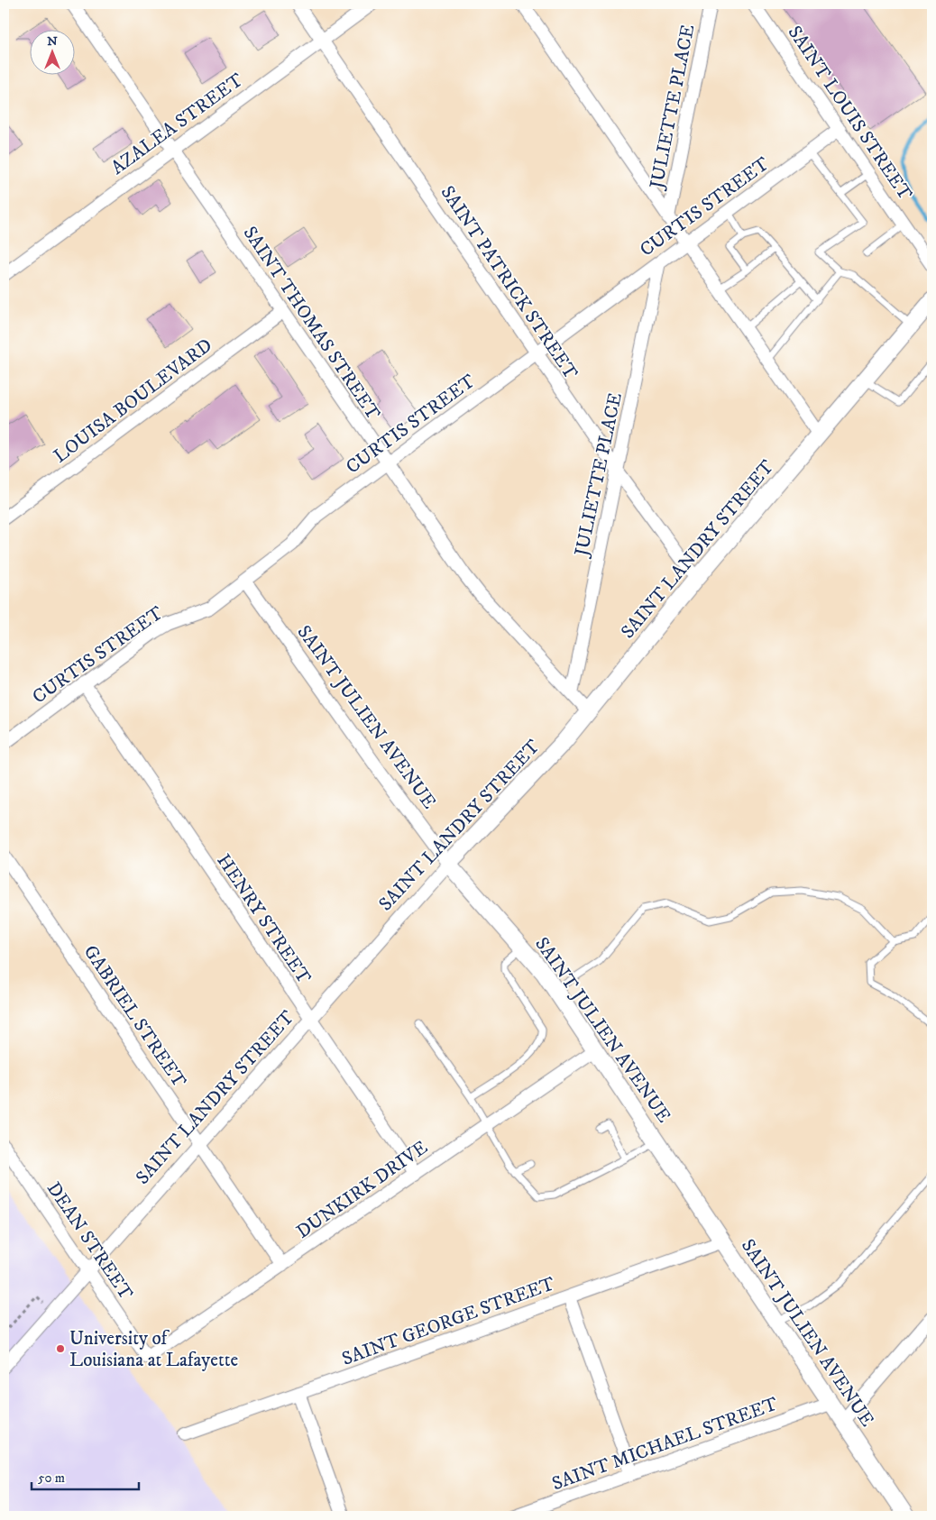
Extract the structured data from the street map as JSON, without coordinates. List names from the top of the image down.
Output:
{
  "streets": {
    "street": [
      "JULIETTE PLACE",
      "SAINT LOUIS STREET",
      "AZALEA STREET",
      "CURTIS STREET",
      "SAINT PATRICK STREET",
      "SAINT THOMAS STREET",
      "LOUISA BOULEVARD",
      "SAINT LANDRY STREET",
      "SAINT JULIEN AVENUE",
      "HENRY STREET",
      "GABRIEL STREET",
      "DUNKIRK DRIVE",
      "DEAN STREET",
      "SAINT GEORGE STREET",
      "SAINT MICHAEL STREET"
    ]
  },
  "crossings": [
    ["JULIETTE PLACE", "CURTIS STREET"],
    ["JULIETTE PLACE", "SAINT PATRICK STREET"],
    ["JULIETTE PLACE", "SAINT THOMAS STREET"],
    ["SAINT LOUIS STREET", "CURTIS STREET"],
    ["AZALEA STREET", "SAINT PATRICK STREET"],
    ["AZALEA STREET", "SAINT THOMAS STREET"],
    ["CURTIS STREET", "SAINT PATRICK STREET"],
    ["CURTIS STREET", "SAINT THOMAS STREET"],
    ["CURTIS STREET", "SAINT JULIEN AVENUE"],
    ["CURTIS STREET", "HENRY STREET"],
    ["SAINT PATRICK STREET", "SAINT LANDRY STREET"],
    ["SAINT THOMAS STREET", "LOUISA BOULEVARD"],
    ["SAINT THOMAS STREET", "SAINT LANDRY STREET"],
    ["SAINT LANDRY STREET", "SAINT JULIEN AVENUE"],
    ["SAINT LANDRY STREET", "HENRY STREET"],
    ["SAINT LANDRY STREET", "GABRIEL STREET"],
    ["SAINT LANDRY STREET", "DEAN STREET"],
    ["SAINT JULIEN AVENUE", "DUNKIRK DRIVE"],
    ["SAINT JULIEN AVENUE", "SAINT GEORGE STREET"],
    ["SAINT JULIEN AVENUE", "SAINT MICHAEL STREET"],
    ["HENRY STREET", "DUNKIRK DRIVE"],
    ["GABRIEL STREET", "DUNKIRK DRIVE"],
    ["DUNKIRK DRIVE", "DEAN STREET"]
  ],
  "places": ["University of Louisiana at Lafayette"],
  "scale_bar": "50 m",
  "north": "top"
}
